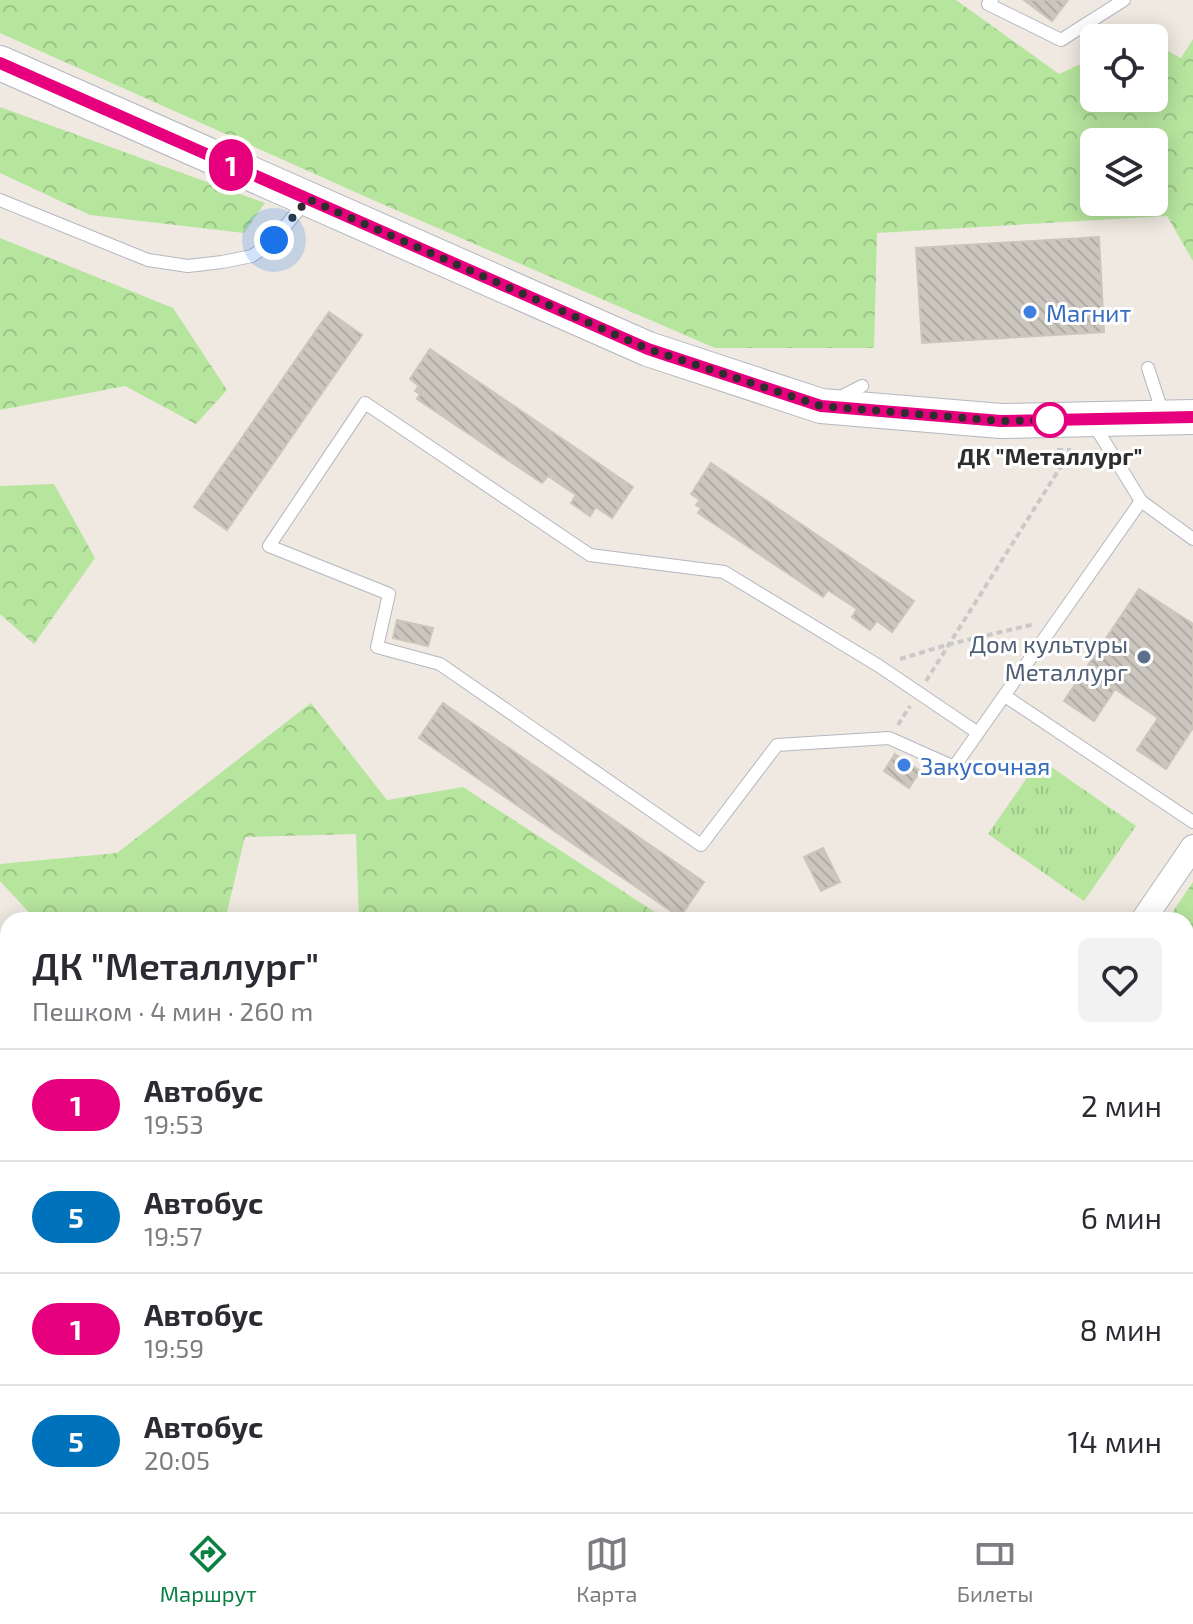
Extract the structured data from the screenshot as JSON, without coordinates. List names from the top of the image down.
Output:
{
  "places": [
    "Магнит",
    "ДК \"Металлург\"",
    "Дом культуры Металлург",
    "Закусочная"
  ],
  "lines": ["bus line 1"],
  "page": {
    "on_map": "1",
    "heading": ["ДК \"Металлург\"", "Пешком · 4 мин · 260 m"],
    "list": [
      {
        "mark": "1",
        "name": "Автобус",
        "note": "19:53",
        "value": "2 мин"
      },
      {
        "mark": "5",
        "name": "Автобус",
        "note": "19:57",
        "value": "6 мин"
      },
      {
        "mark": "1",
        "name": "Автобус",
        "note": "19:59",
        "value": "8 мин"
      },
      {
        "mark": "5",
        "name": "Автобус",
        "note": "20:05",
        "value": "14 мин"
      }
    ],
    "tabs": ["Маршрут", "Карта", "Билеты"]
  }
}
